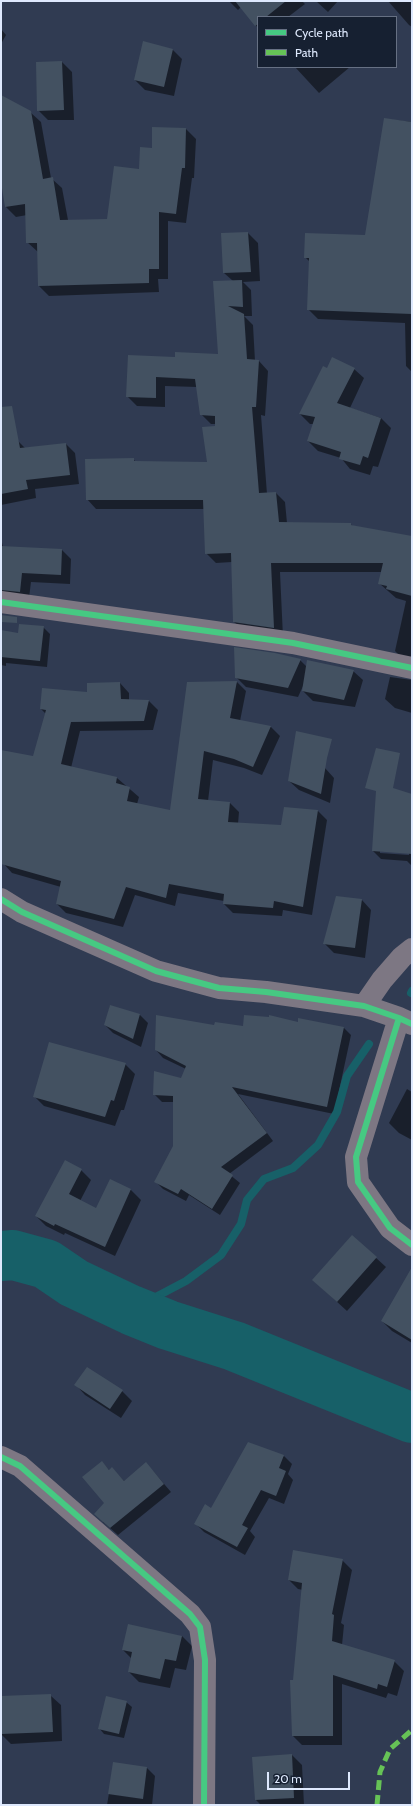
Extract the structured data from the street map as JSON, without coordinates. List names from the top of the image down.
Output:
{
  "legend": ["Cycle path", "Path"],
  "scale_bar": "20 m"
}
